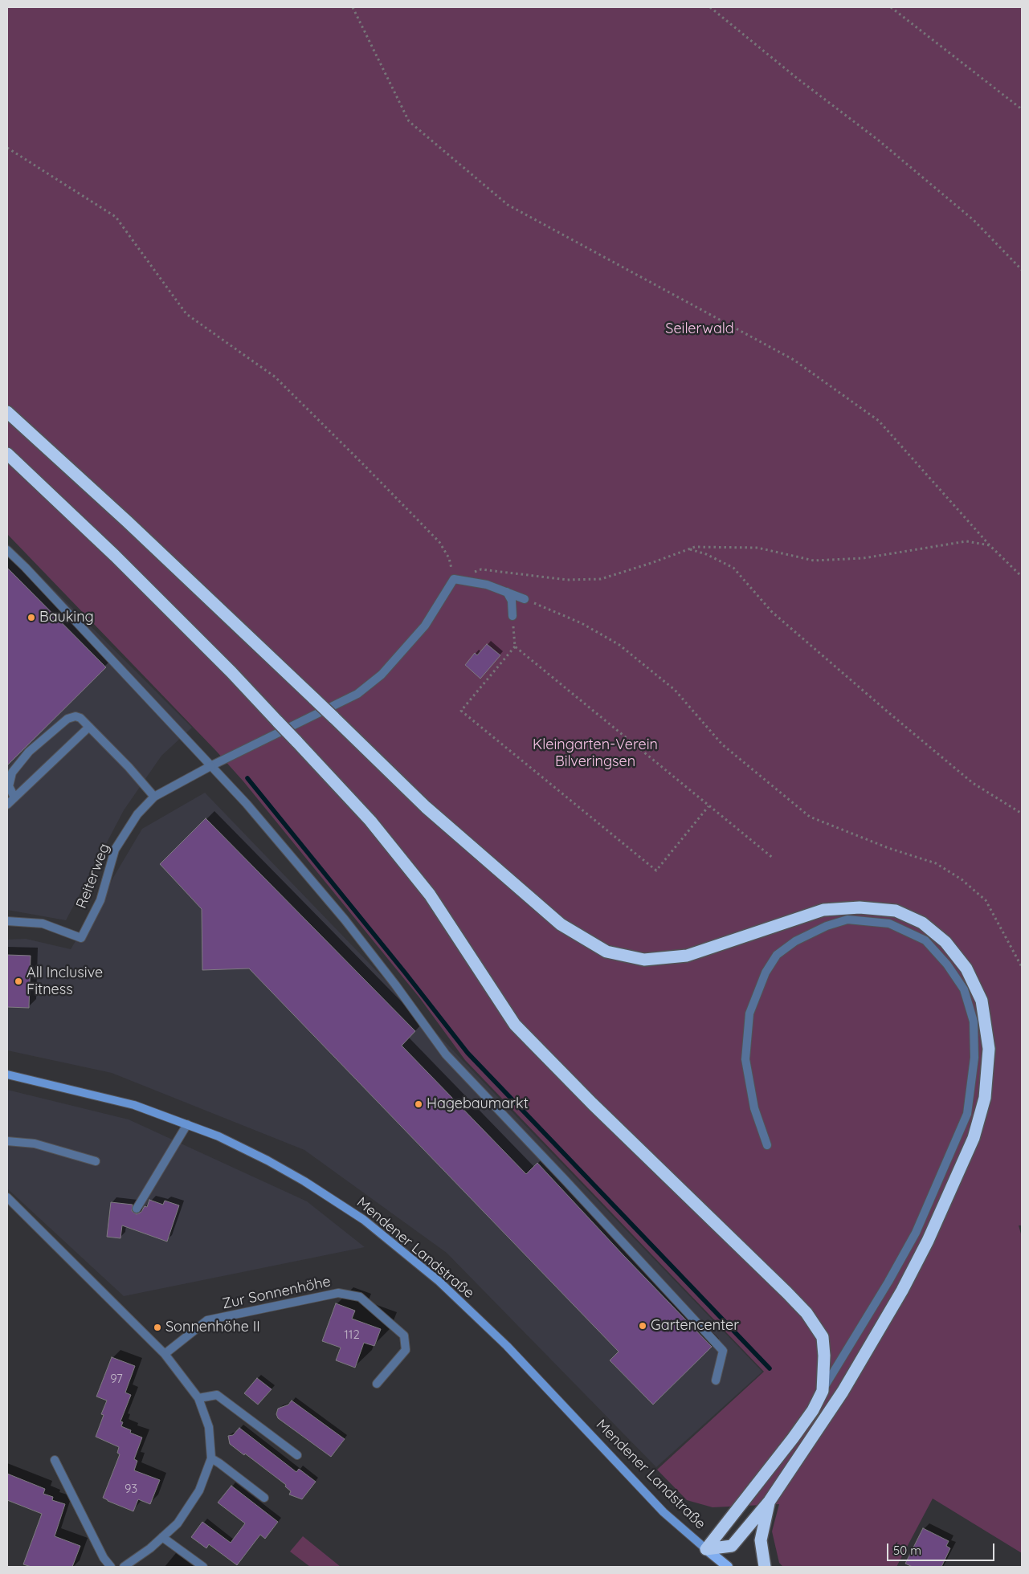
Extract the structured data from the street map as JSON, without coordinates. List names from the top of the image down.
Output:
{
  "streets": {
    "main road": ["Mendener Landstraße"],
    "street": ["Reiterweg", "Zur Sonnenhöhe"]
  },
  "parks": ["Seilerwald", "Kleingarten-Verein Bilveringsen"],
  "places": [
    "Bauking",
    "All Inclusive Fitness",
    "Hagebaumarkt",
    "Gartencenter",
    "Sonnenhöhe II"
  ],
  "house_numbers": ["112", "97", "93"],
  "scale_bar": "50 m"
}
